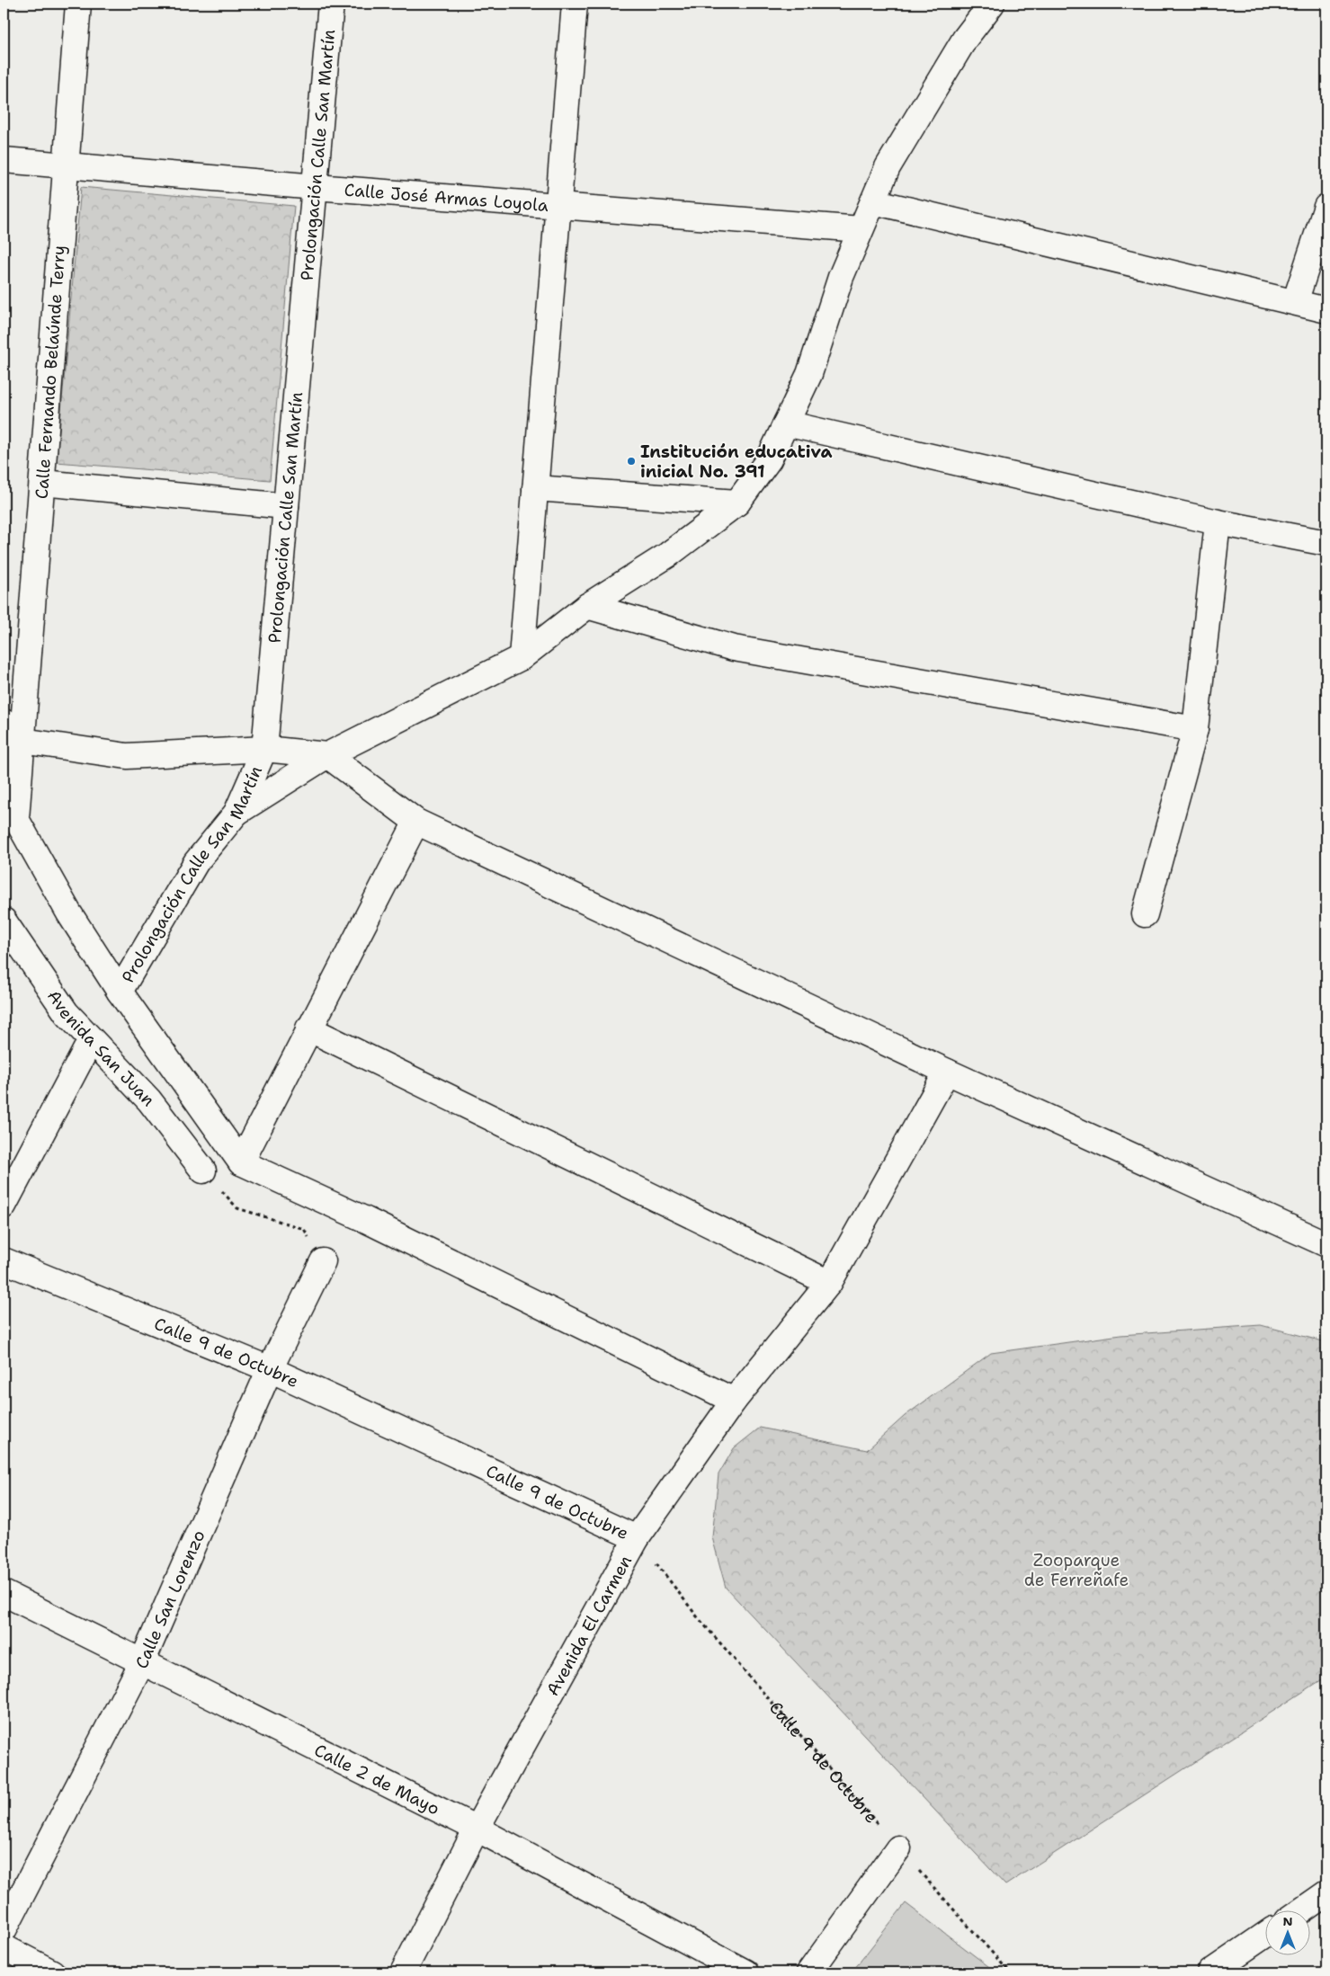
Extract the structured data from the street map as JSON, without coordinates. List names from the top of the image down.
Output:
{
  "streets": {
    "street": [
      "Prolongación Calle San Martín",
      "Calle José Armas Loyola",
      "Calle Fernando Belaúnde Terry",
      "Avenida San Juan",
      "Calle 9 de Octubre",
      "Calle San Lorenzo",
      "Avenida El Carmen",
      "Calle 2 de Mayo"
    ]
  },
  "crossings": [
    ["Prolongación Calle San Martín", "Calle José Armas Loyola"],
    ["Prolongación Calle San Martín", "Calle Fernando Belaúnde Terry"],
    ["Calle José Armas Loyola", "Calle Fernando Belaúnde Terry"],
    ["Calle 9 de Octubre", "Calle San Lorenzo"],
    ["Calle 9 de Octubre", "Avenida El Carmen"],
    ["Calle San Lorenzo", "Calle 2 de Mayo"],
    ["Avenida El Carmen", "Calle 2 de Mayo"]
  ],
  "parks": ["Zooparque de Ferreñafe"],
  "places": ["Institución educativa inicial No. 391"],
  "north": "top"
}
